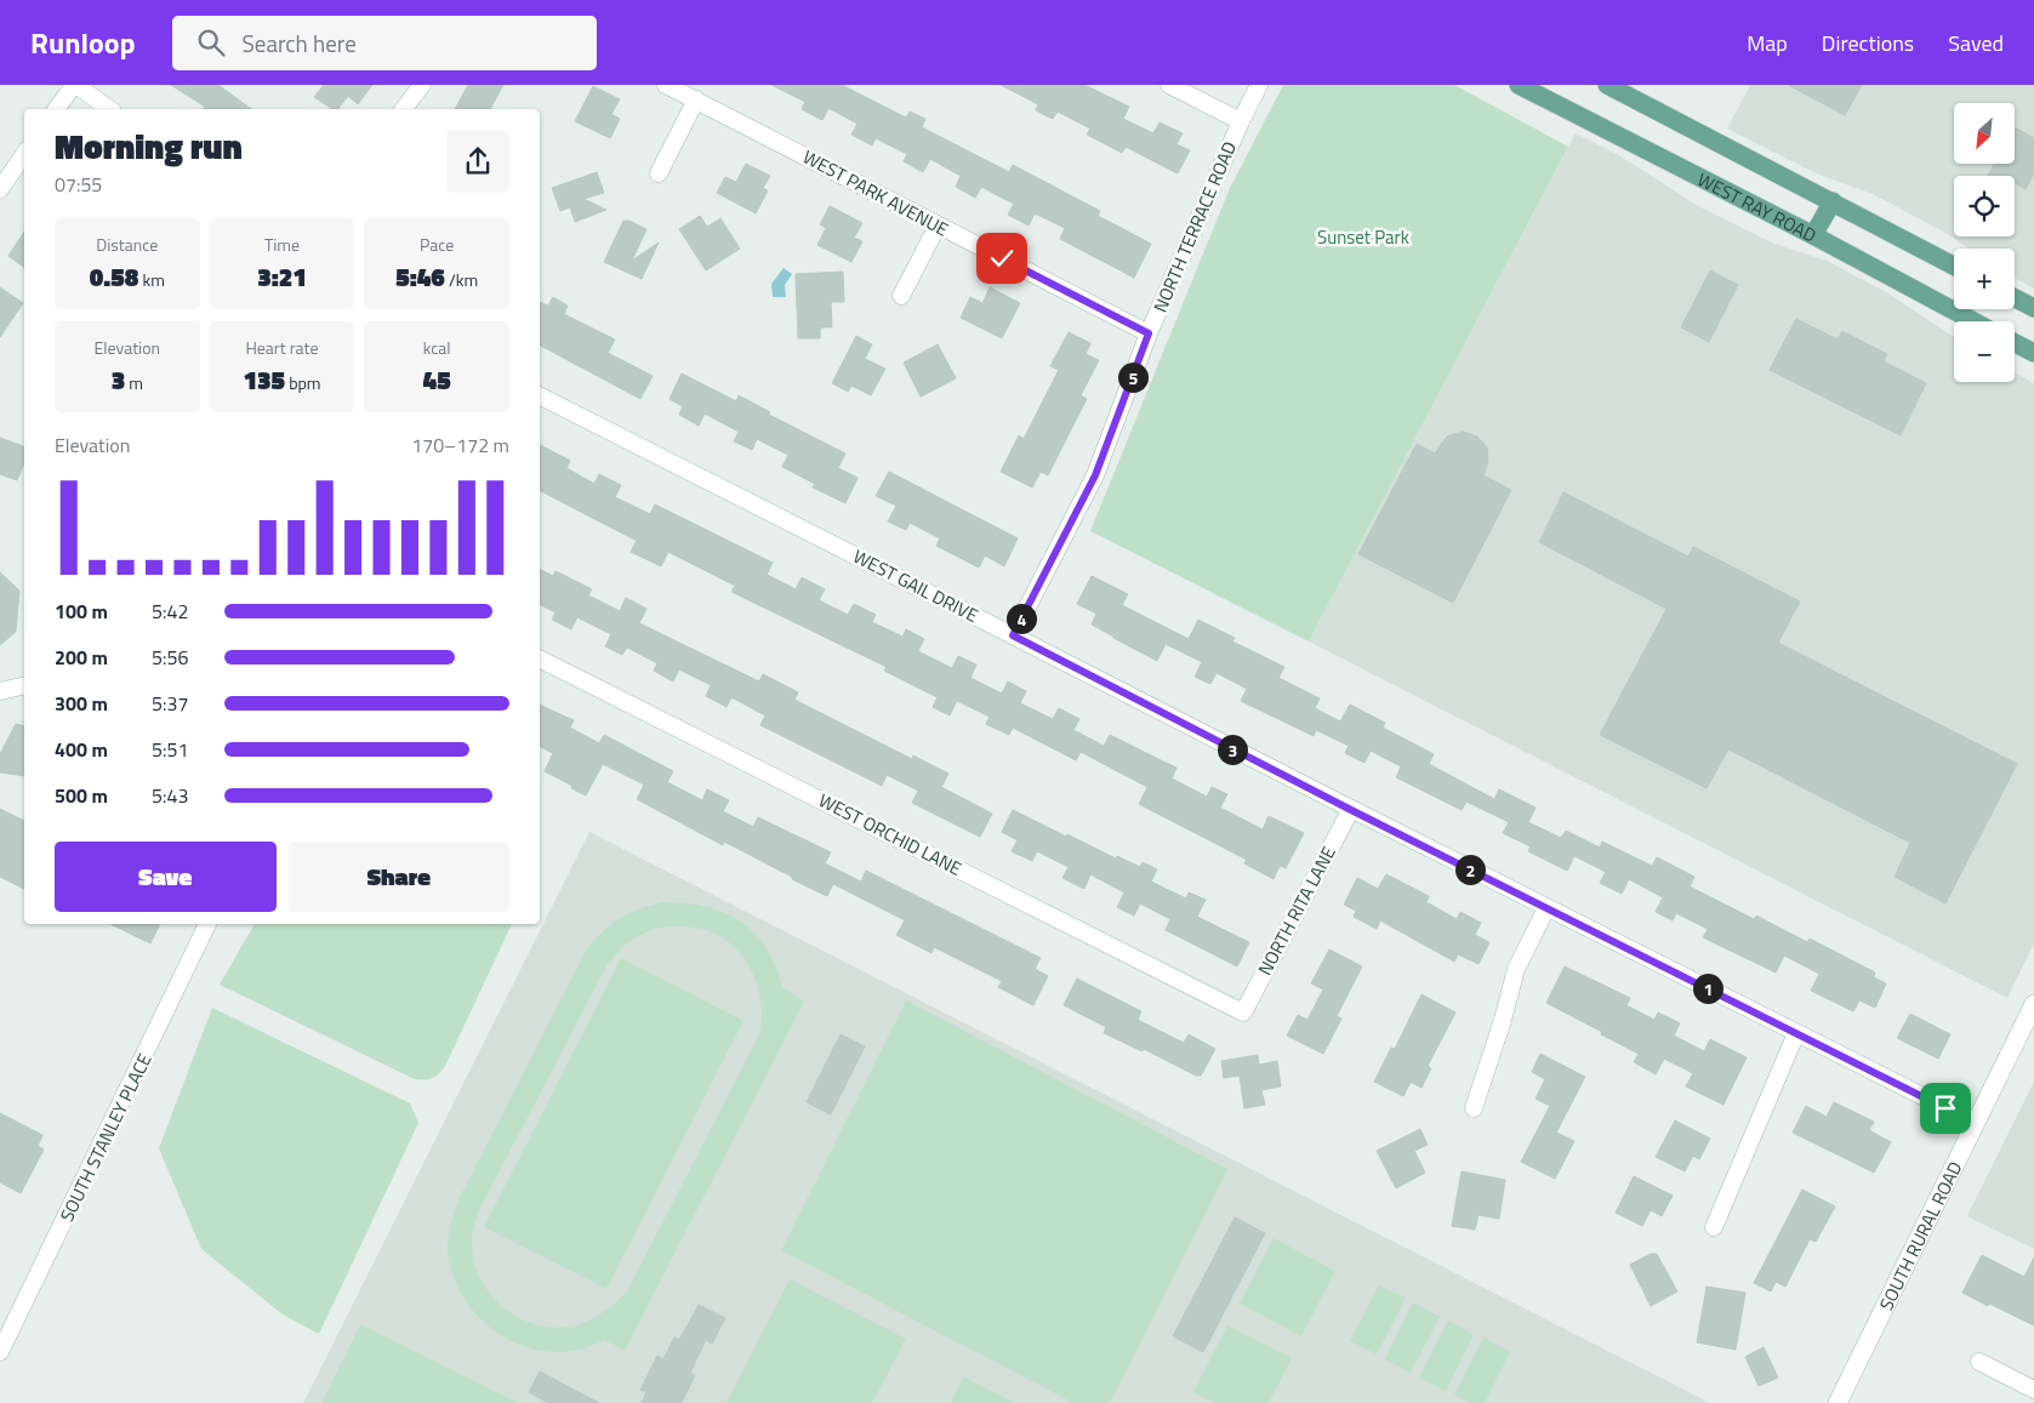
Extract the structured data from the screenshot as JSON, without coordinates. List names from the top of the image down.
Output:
{
  "streets": {
    "main road": ["WEST RAY ROAD", "SOUTH RURAL ROAD"],
    "street": [
      "WEST PARK AVENUE",
      "NORTH TERRACE ROAD",
      "WEST GAIL DRIVE",
      "WEST ORCHID LANE",
      "NORTH RITA LANE",
      "SOUTH STANLEY PLACE"
    ]
  },
  "crossings": [
    ["WEST PARK AVENUE", "NORTH TERRACE ROAD"],
    ["NORTH TERRACE ROAD", "WEST GAIL DRIVE"],
    ["WEST GAIL DRIVE", "NORTH RITA LANE"],
    ["WEST GAIL DRIVE", "SOUTH RURAL ROAD"],
    ["WEST ORCHID LANE", "NORTH RITA LANE"]
  ],
  "parks": ["Sunset Park"],
  "north": "bottom left",
  "page": {
    "header": "Runloop",
    "search": "Search here",
    "nav": ["Map", "Directions", "Saved"],
    "map_buttons": ["+", "−"],
    "heading": ["Morning run", "07:55"],
    "stats": [
      ["Distance", "0.58 km"],
      ["Time", "3:21"],
      ["Pace", "5:46 /km"],
      ["Elevation", "3 m"],
      ["Heart rate", "135 bpm"],
      ["kcal", "45"]
    ],
    "pins": [
      "5",
      "4",
      "3",
      "2",
      "1"
    ],
    "chart": ["Elevation", "170–172 m"],
    "list": [
      {
        "name": "100 m",
        "note": "5:42"
      },
      {
        "name": "200 m",
        "note": "5:56"
      },
      {
        "name": "300 m",
        "note": "5:37"
      },
      {
        "name": "400 m",
        "note": "5:51"
      },
      {
        "name": "500 m",
        "note": "5:43"
      }
    ],
    "buttons": ["Save", "Share"]
  }
}
